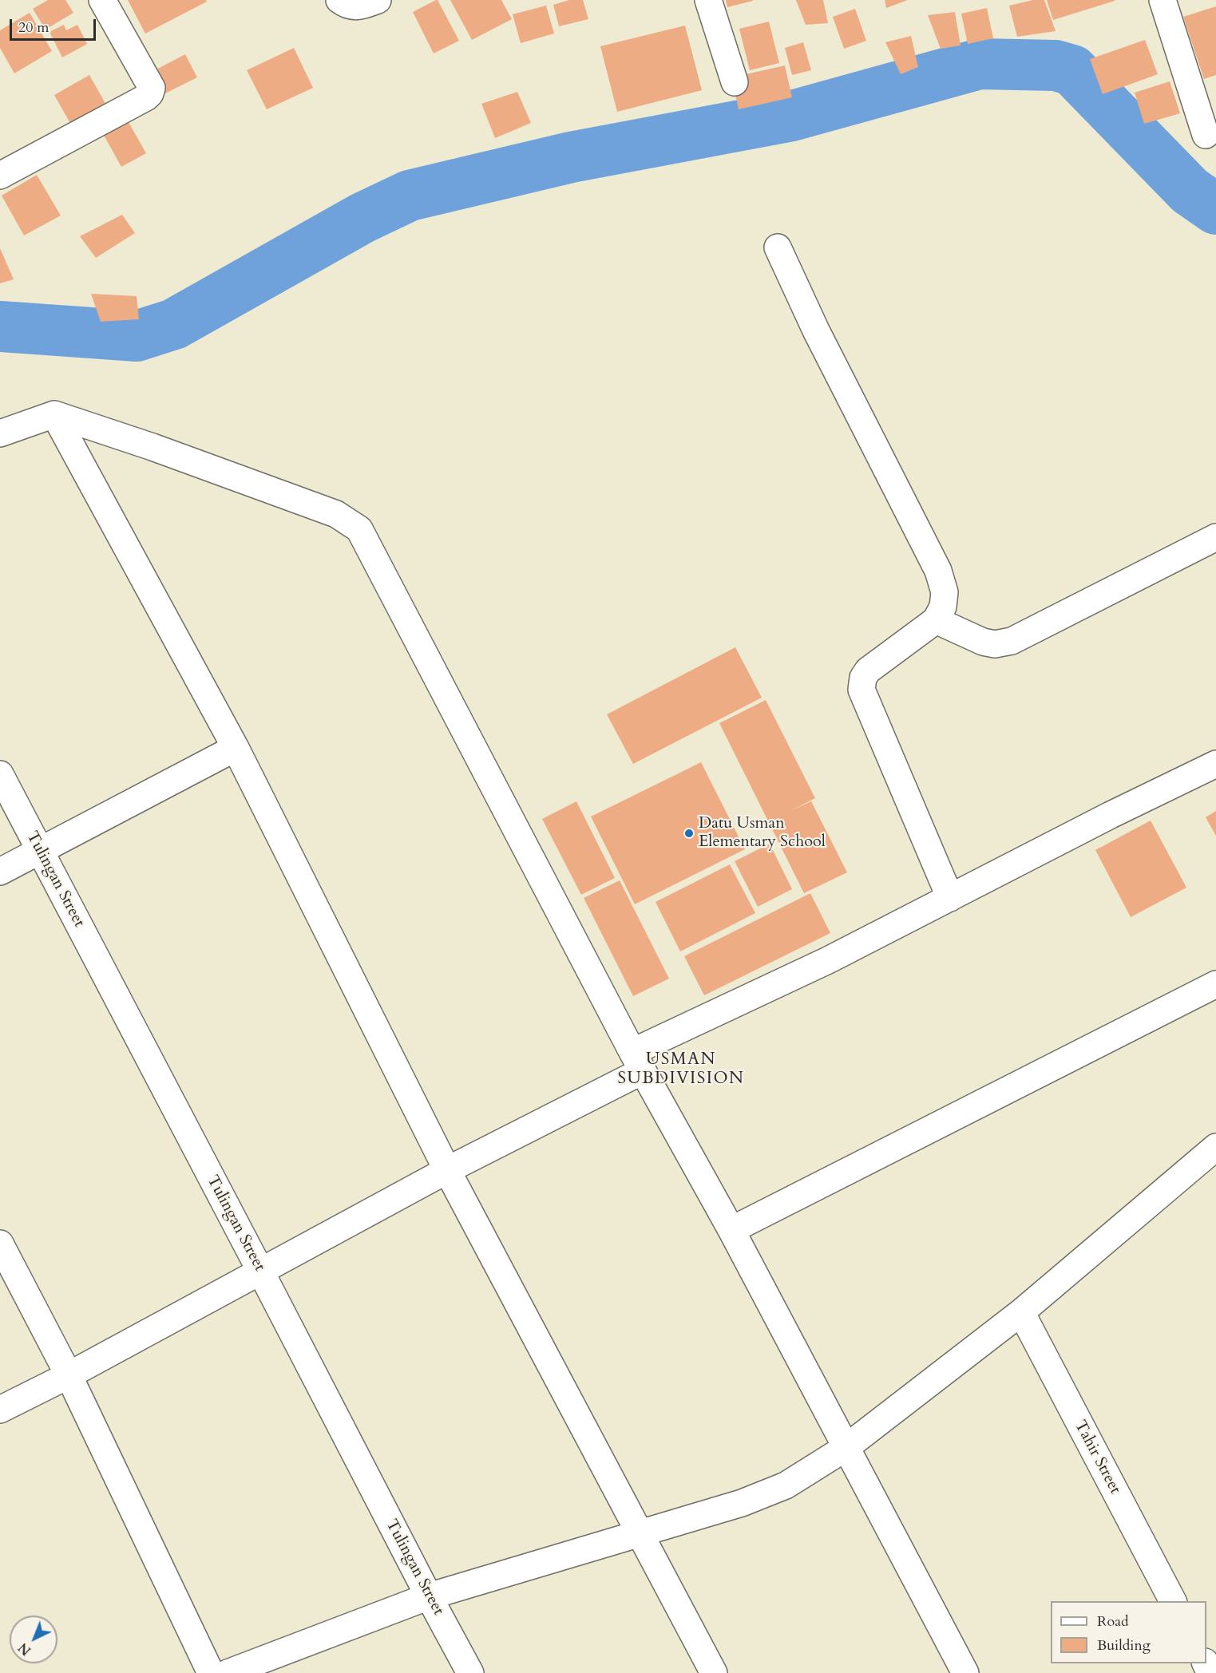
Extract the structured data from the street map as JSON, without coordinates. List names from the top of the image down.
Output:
{
  "streets": {
    "street": ["Tulingan Street", "Tahir Street"]
  },
  "districts": ["USMAN SUBDIVISION"],
  "places": ["Datu Usman Elementary School"],
  "legend": ["Road", "Building"],
  "scale_bar": "20 m",
  "north": "bottom left"
}
